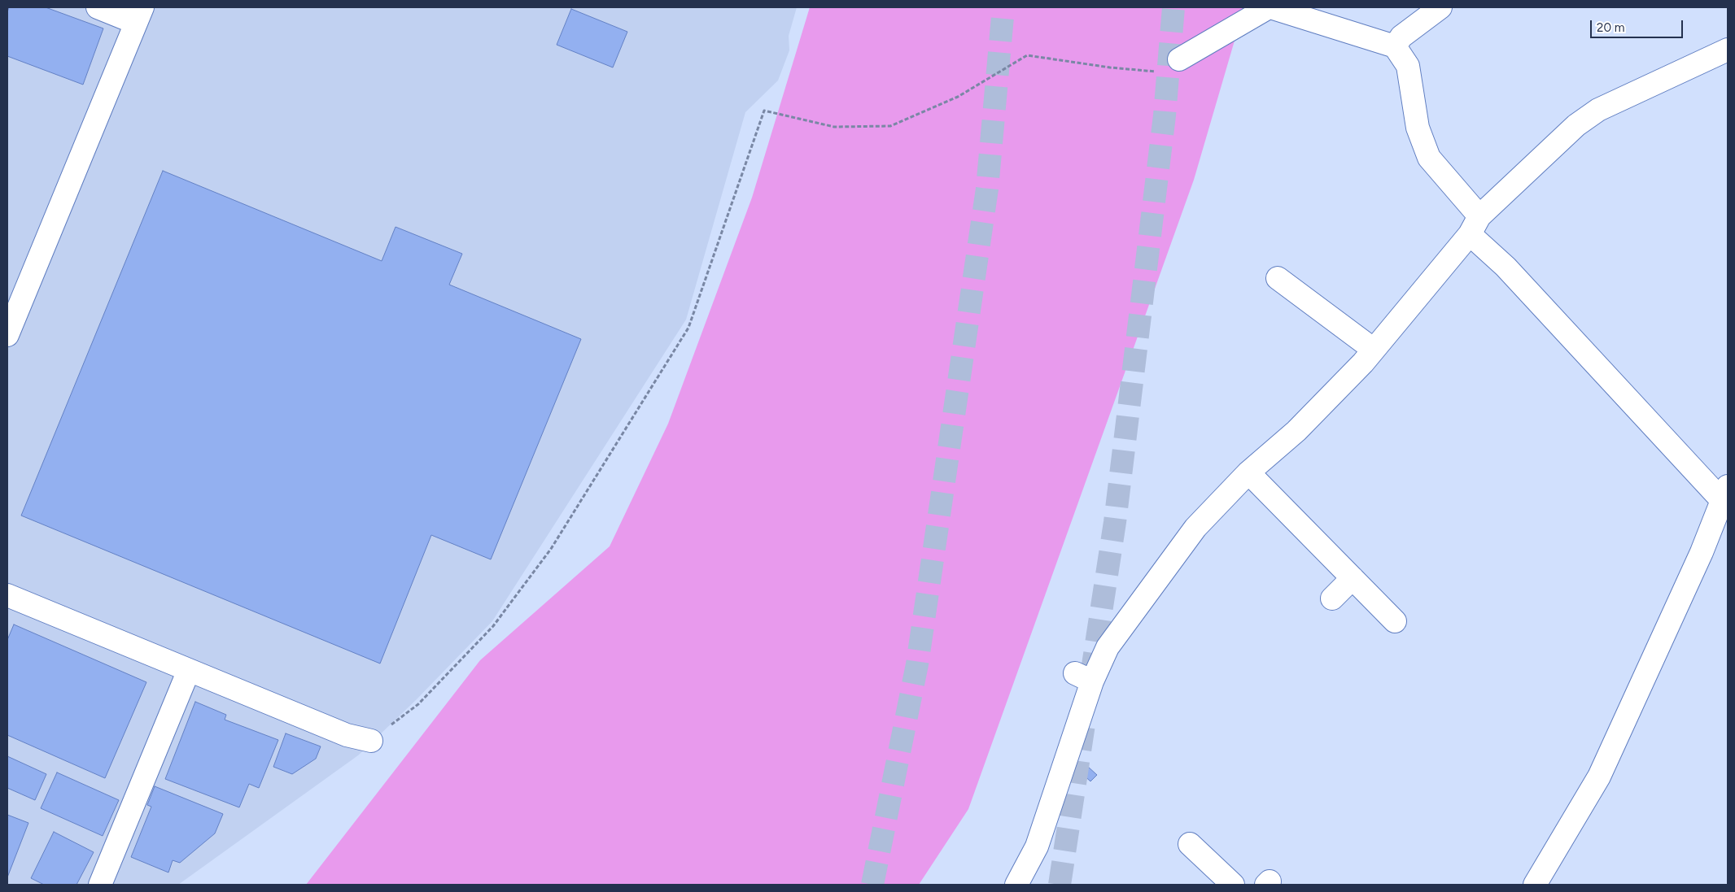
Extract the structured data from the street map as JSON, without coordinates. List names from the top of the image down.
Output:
{
  "scale_bar": "20 m"
}
